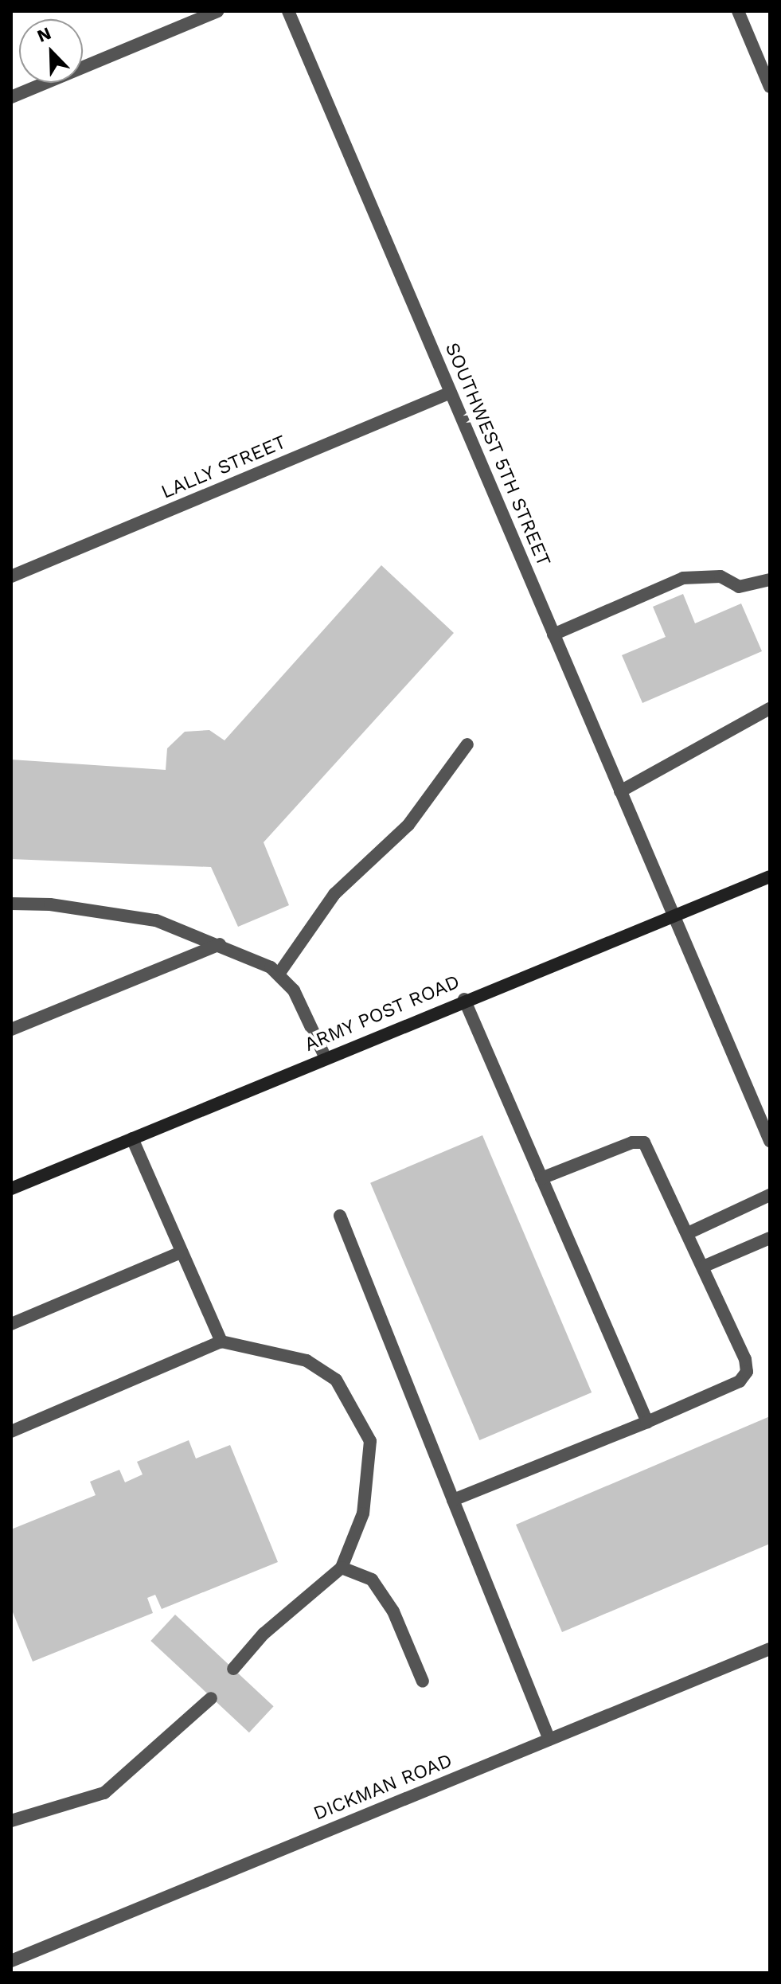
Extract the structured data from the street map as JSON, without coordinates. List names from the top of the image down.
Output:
{
  "streets": {
    "main road": ["ARMY POST ROAD"],
    "street": ["SOUTHWEST 5TH STREET", "LALLY STREET", "DICKMAN ROAD"]
  },
  "crossings": [
    ["SOUTHWEST 5TH STREET", "LALLY STREET"],
    ["SOUTHWEST 5TH STREET", "ARMY POST ROAD"]
  ],
  "north": "top left"
}
